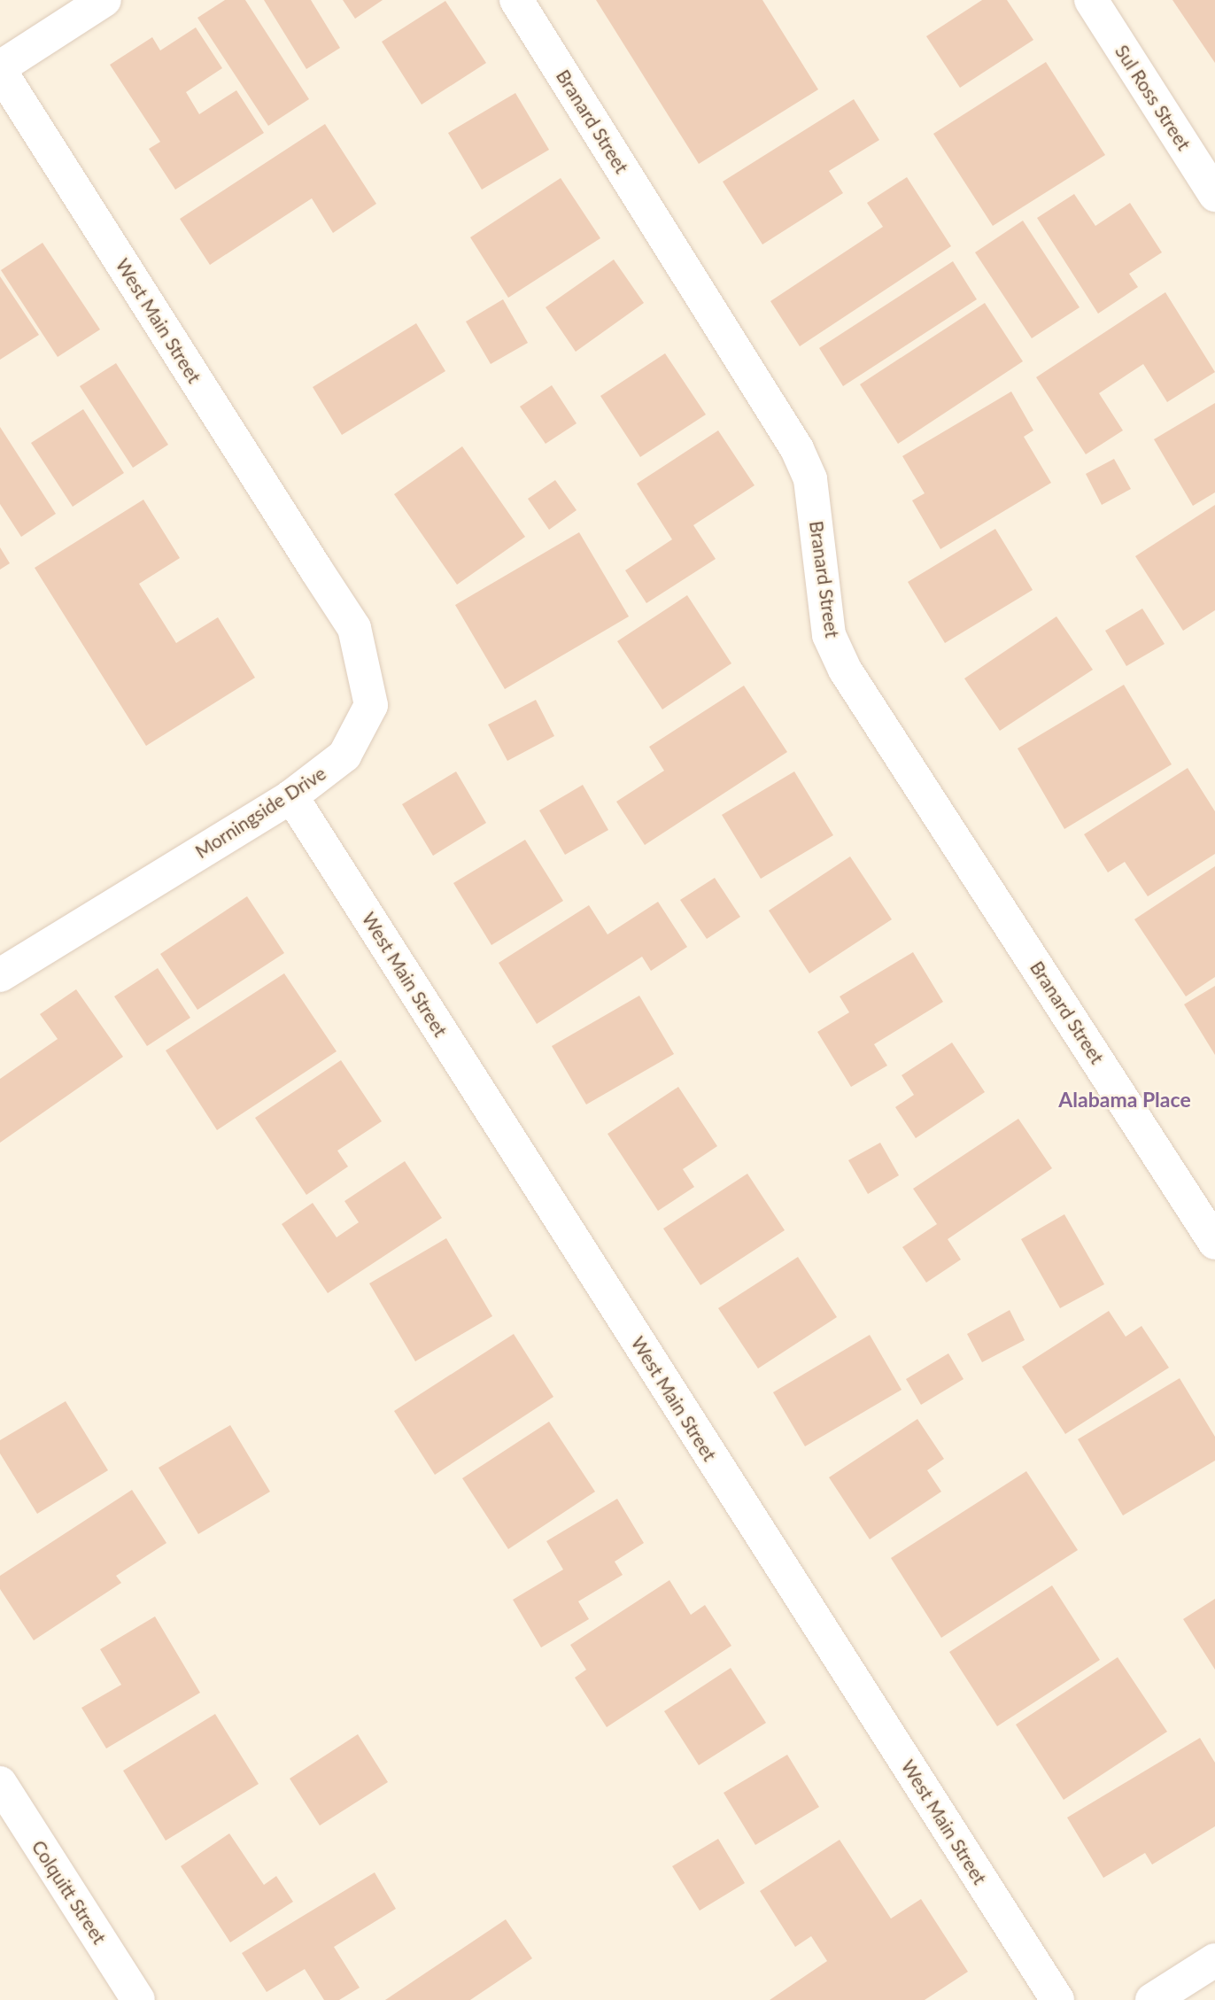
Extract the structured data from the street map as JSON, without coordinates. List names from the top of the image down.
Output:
{
  "streets": {
    "street": [
      "Sul Ross Street",
      "Branard Street",
      "West Main Street",
      "Morningside Drive",
      "Colquitt Street"
    ]
  },
  "crossings": [
    ["West Main Street", "Morningside Drive"]
  ],
  "districts": ["Alabama Place"]
}
